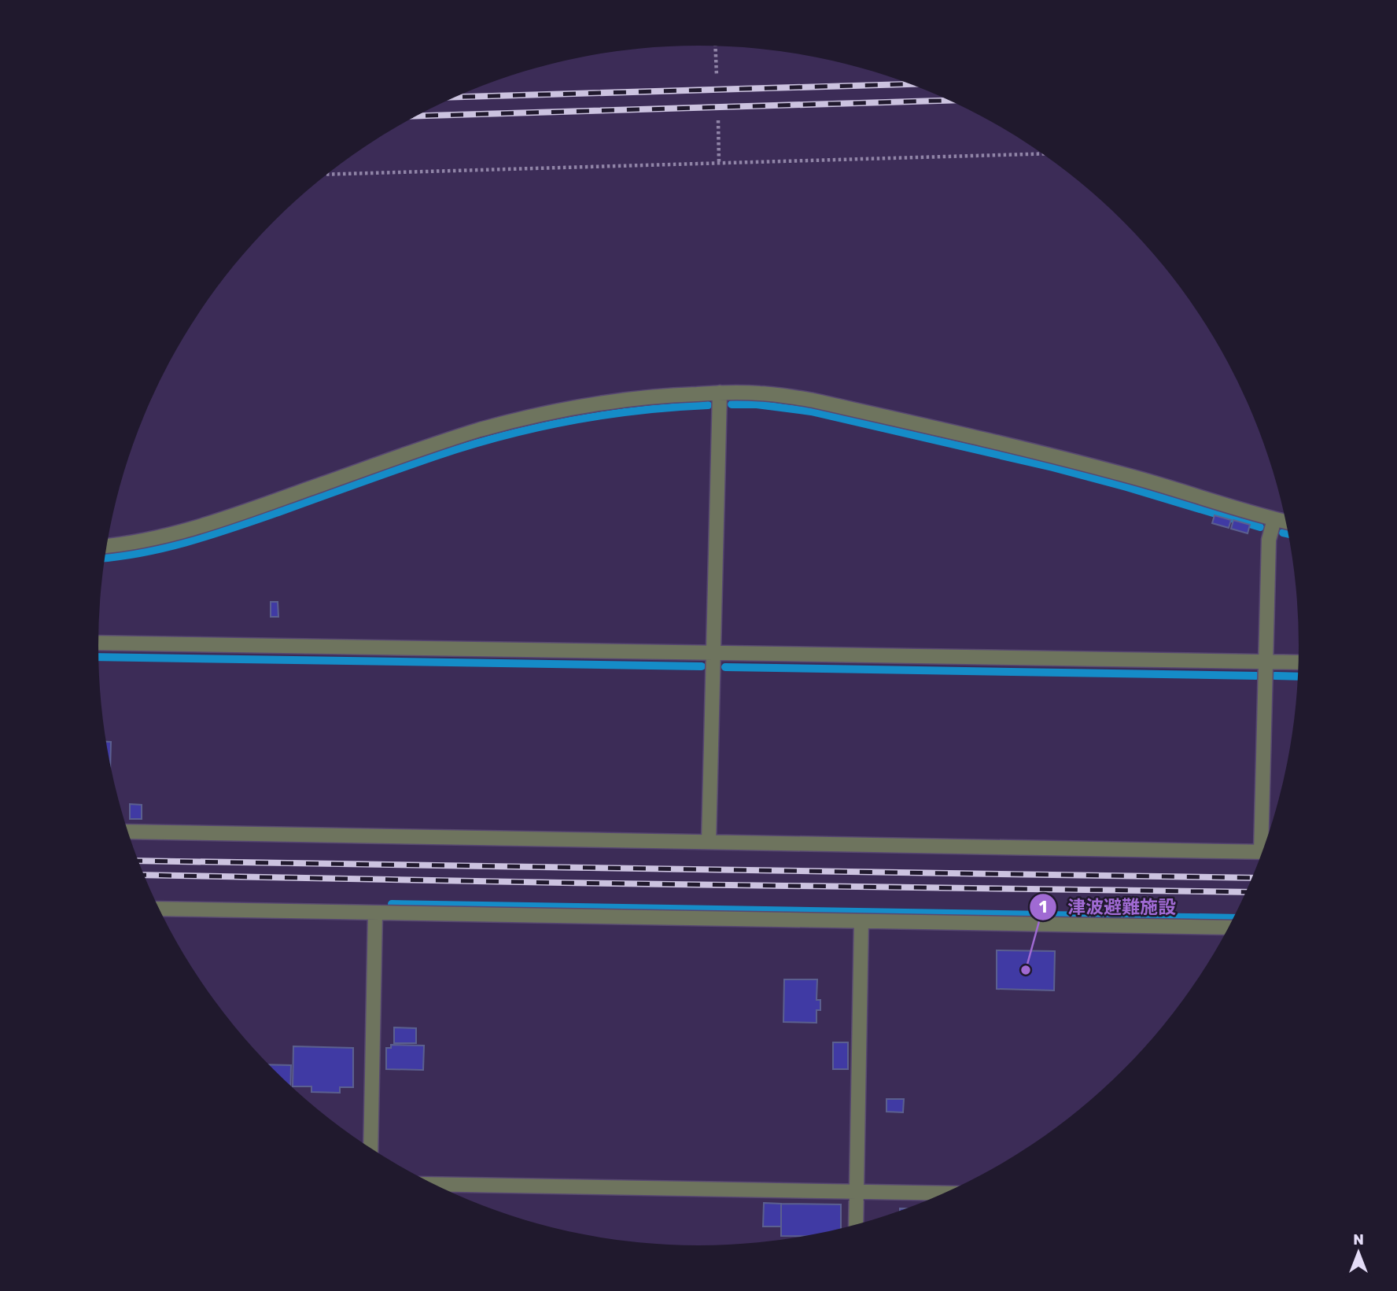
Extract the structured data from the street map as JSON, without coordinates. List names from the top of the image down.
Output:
{
  "places": ["津波避難施設"],
  "north": "top"
}
